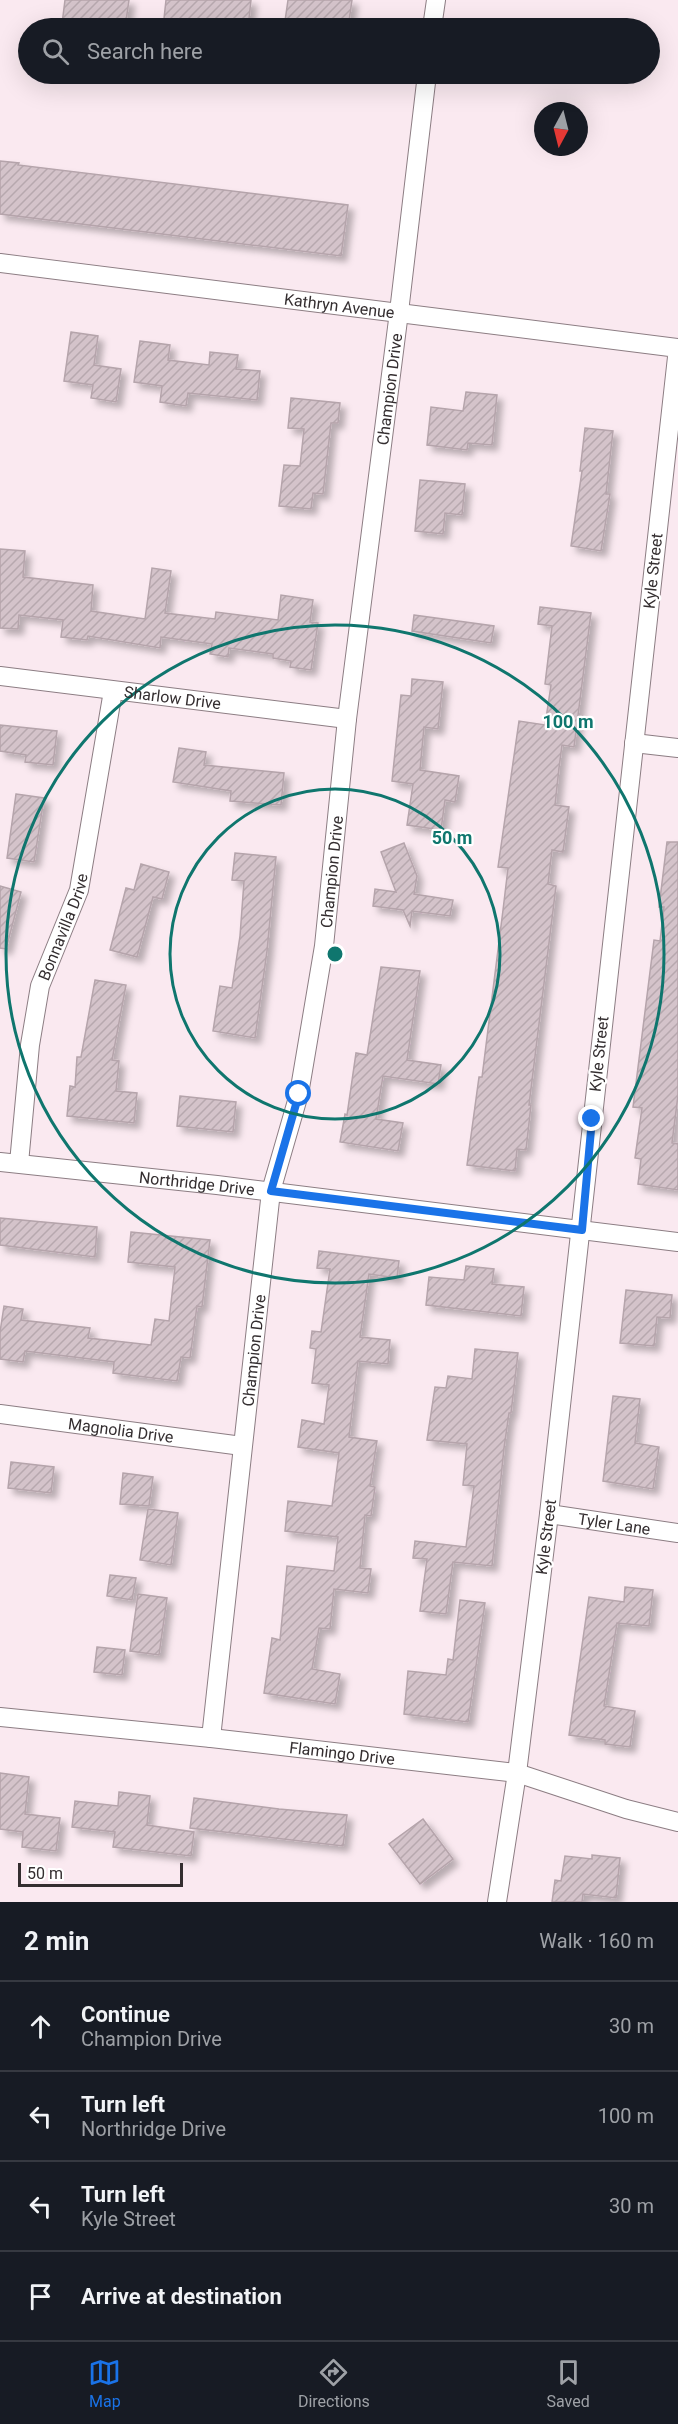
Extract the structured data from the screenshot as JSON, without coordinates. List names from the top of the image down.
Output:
{
  "streets": {
    "street": [
      "Kathryn Avenue",
      "Champion Drive",
      "Kyle Street",
      "Sharlow Drive",
      "Bonnavilla Drive",
      "Northridge Drive",
      "Magnolia Drive",
      "Tyler Lane",
      "Flamingo Drive"
    ]
  },
  "crossings": [
    ["Kathryn Avenue", "Champion Drive"],
    ["Kathryn Avenue", "Kyle Street"],
    ["Champion Drive", "Sharlow Drive"],
    ["Champion Drive", "Northridge Drive"],
    ["Champion Drive", "Magnolia Drive"],
    ["Champion Drive", "Flamingo Drive"],
    ["Kyle Street", "Northridge Drive"],
    ["Kyle Street", "Tyler Lane"],
    ["Kyle Street", "Flamingo Drive"],
    ["Sharlow Drive", "Bonnavilla Drive"],
    ["Bonnavilla Drive", "Northridge Drive"]
  ],
  "scale_bar": "50 m",
  "north": "bottom",
  "page": {
    "search": "Search here",
    "scale": "50 m",
    "heading": ["2 min", "Walk · 160 m"],
    "list": [
      ["Continue", "Champion Drive", "30 m"],
      ["Turn left", "Northridge Drive", "100 m"],
      ["Turn left", "Kyle Street", "30 m"],
      "Arrive at destination"
    ],
    "nav": ["Map", "Directions", "Saved"]
  },
  "rings": ["100 m", "50 m"]
}
